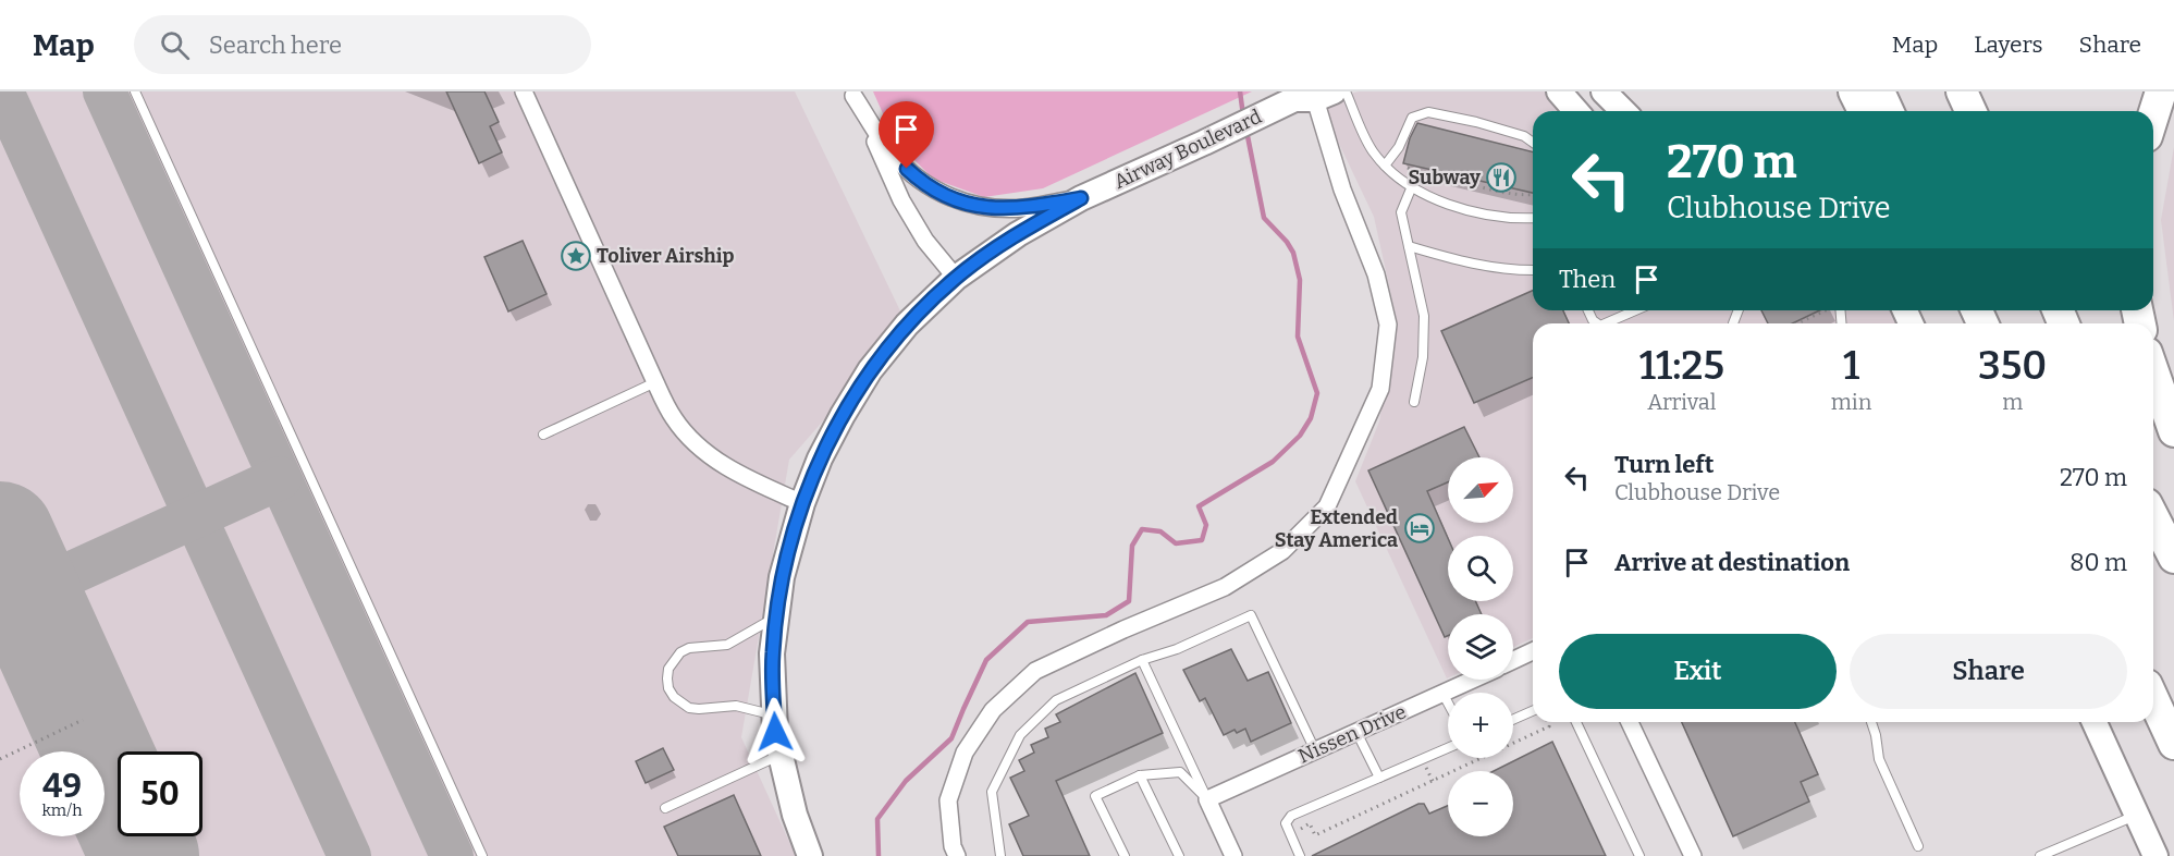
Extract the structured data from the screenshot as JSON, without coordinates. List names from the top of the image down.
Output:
{
  "streets": {
    "main road": ["Airway Boulevard"],
    "street": ["Nissen Drive"]
  },
  "places": {
    "restaurant": ["Subway"],
    "place": ["Toliver Airship"],
    "hotel": ["Extended Stay America"]
  },
  "north": "top right",
  "page": {
    "header": "Map",
    "search": "Search here",
    "nav": ["Map", "Layers", "Share"],
    "turn": ["270 m", "Clubhouse Drive"],
    "then": "Then",
    "eta": [
      "11:25",
      "Arrival",
      "1",
      "min",
      "350",
      "m"
    ],
    "list": [
      {
        "name": "Turn left",
        "note": "Clubhouse Drive",
        "value": "270 m"
      },
      {
        "name": "Arrive at destination",
        "value": "80 m"
      }
    ],
    "map_buttons": ["+", "−"],
    "buttons": ["Exit", "Share"],
    "speed": "49 km/h",
    "limit": "50"
  }
}
